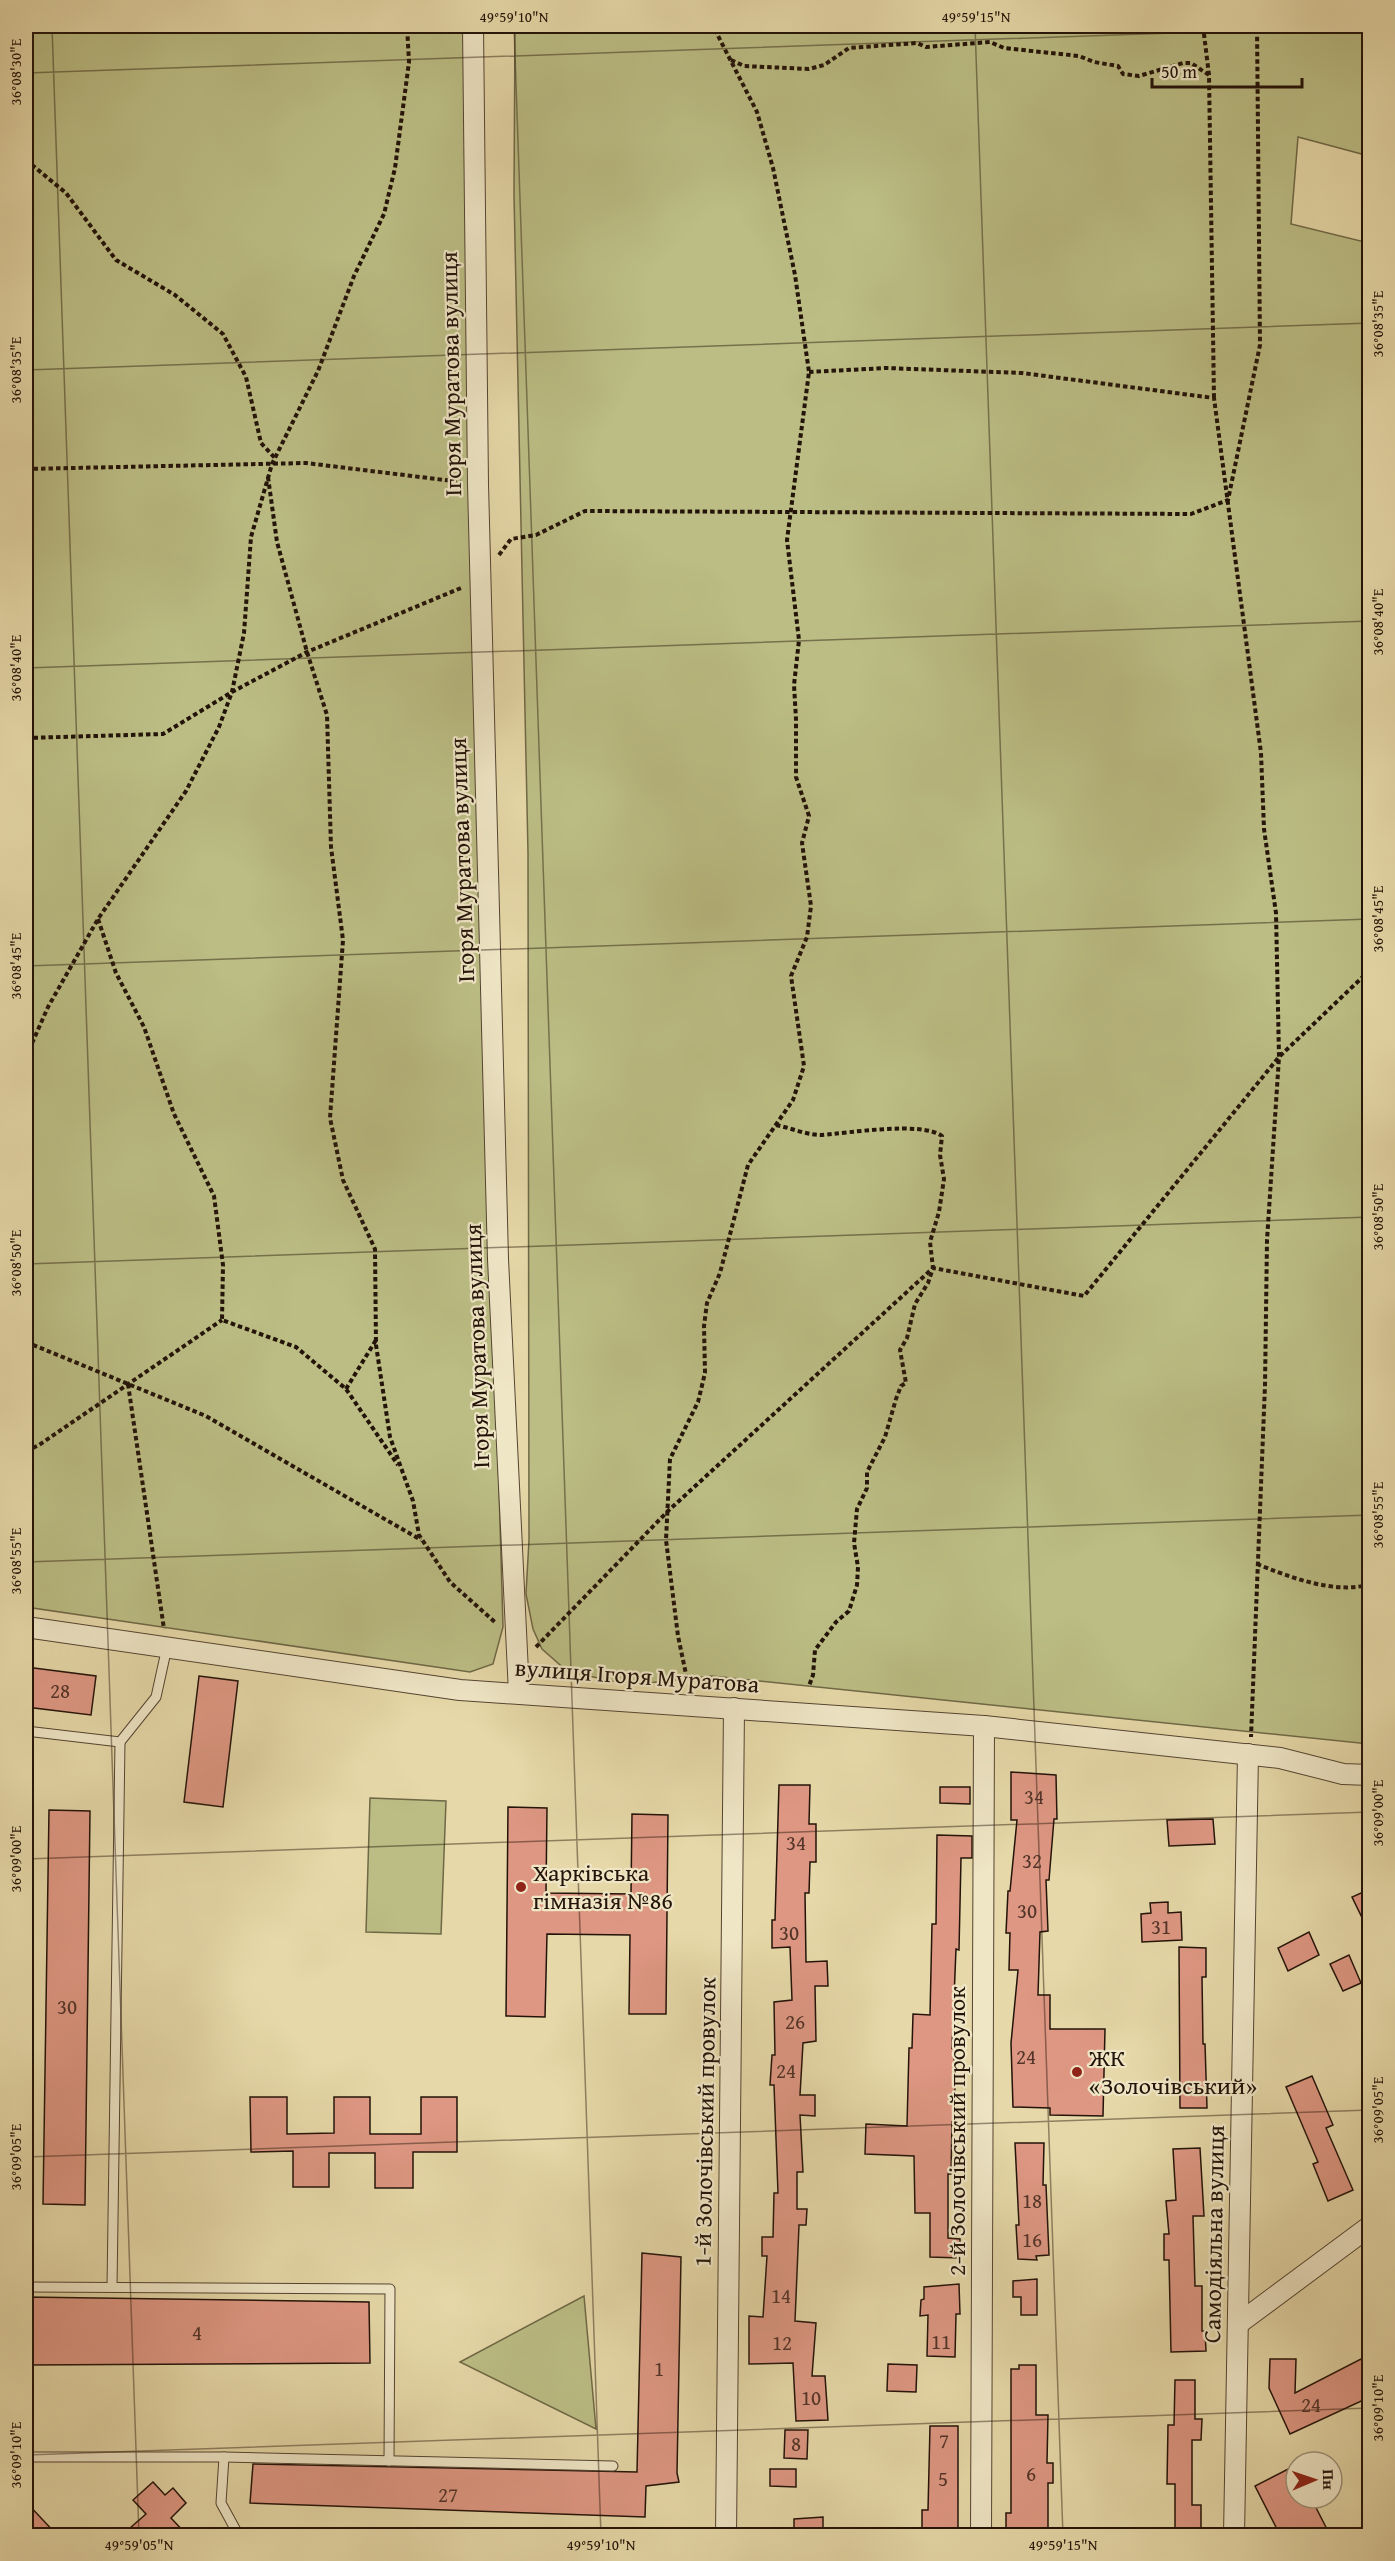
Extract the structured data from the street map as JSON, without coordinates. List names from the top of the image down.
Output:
{
  "streets": {
    "street": [
      "Ігоря Муратова вулиця",
      "вулиця Ігоря Муратова",
      "1-й Золочівський провулок",
      "2-й Золочівський провулок",
      "Самодіяльна вулиця"
    ]
  },
  "crossings": [
    ["Ігоря Муратова вулиця", "вулиця Ігоря Муратова"],
    ["вулиця Ігоря Муратова", "1-й Золочівський провулок"],
    ["вулиця Ігоря Муратова", "2-й Золочівський провулок"],
    ["вулиця Ігоря Муратова", "Самодіяльна вулиця"]
  ],
  "places": ["Харківська гімназія №86", "ЖК «Золочівський»"],
  "house_numbers": [
    "28",
    "34",
    "34",
    "32",
    "30",
    "31",
    "30",
    "30",
    "26",
    "24",
    "24",
    "18",
    "16",
    "14",
    "4",
    "11",
    "12",
    "1",
    "10",
    "24",
    "7",
    "8",
    "6",
    "5",
    "27"
  ],
  "scale_bar": "50 m",
  "north": "right",
  "coordinates": [
    "49°59'10\"N",
    "49°59'15\"N",
    "36°08'30\"E",
    "36°08'35\"E",
    "36°08'40\"E",
    "36°08'45\"E",
    "36°08'50\"E",
    "36°08'55\"E",
    "36°09'00\"E",
    "36°09'05\"E",
    "36°09'10\"E",
    "49°59'05\"N"
  ]
}
